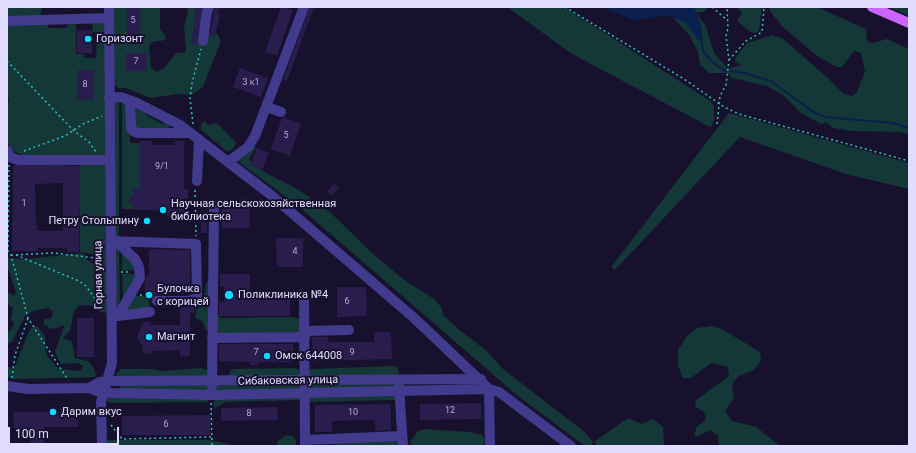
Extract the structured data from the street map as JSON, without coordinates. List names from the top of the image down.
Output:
{
  "streets": {
    "street": ["Горная улица", "Сибаковская улица"]
  },
  "crossings": [
    ["Горная улица", "Сибаковская улица"]
  ],
  "places": [
    "Горизонт",
    "Научная сельскохозяйственная библиотека",
    "Петру Столыпину",
    "Булочка с корицей",
    "Поликлиника №4",
    "Магнит",
    "Омск 644008",
    "Дарим вкус"
  ],
  "house_numbers": [
    "5",
    "7",
    "3 к1",
    "8",
    "5",
    "9/1",
    "1",
    "4",
    "6",
    "7",
    "9",
    "12",
    "10",
    "8",
    "6"
  ],
  "scale_bar": "100 m"
}
